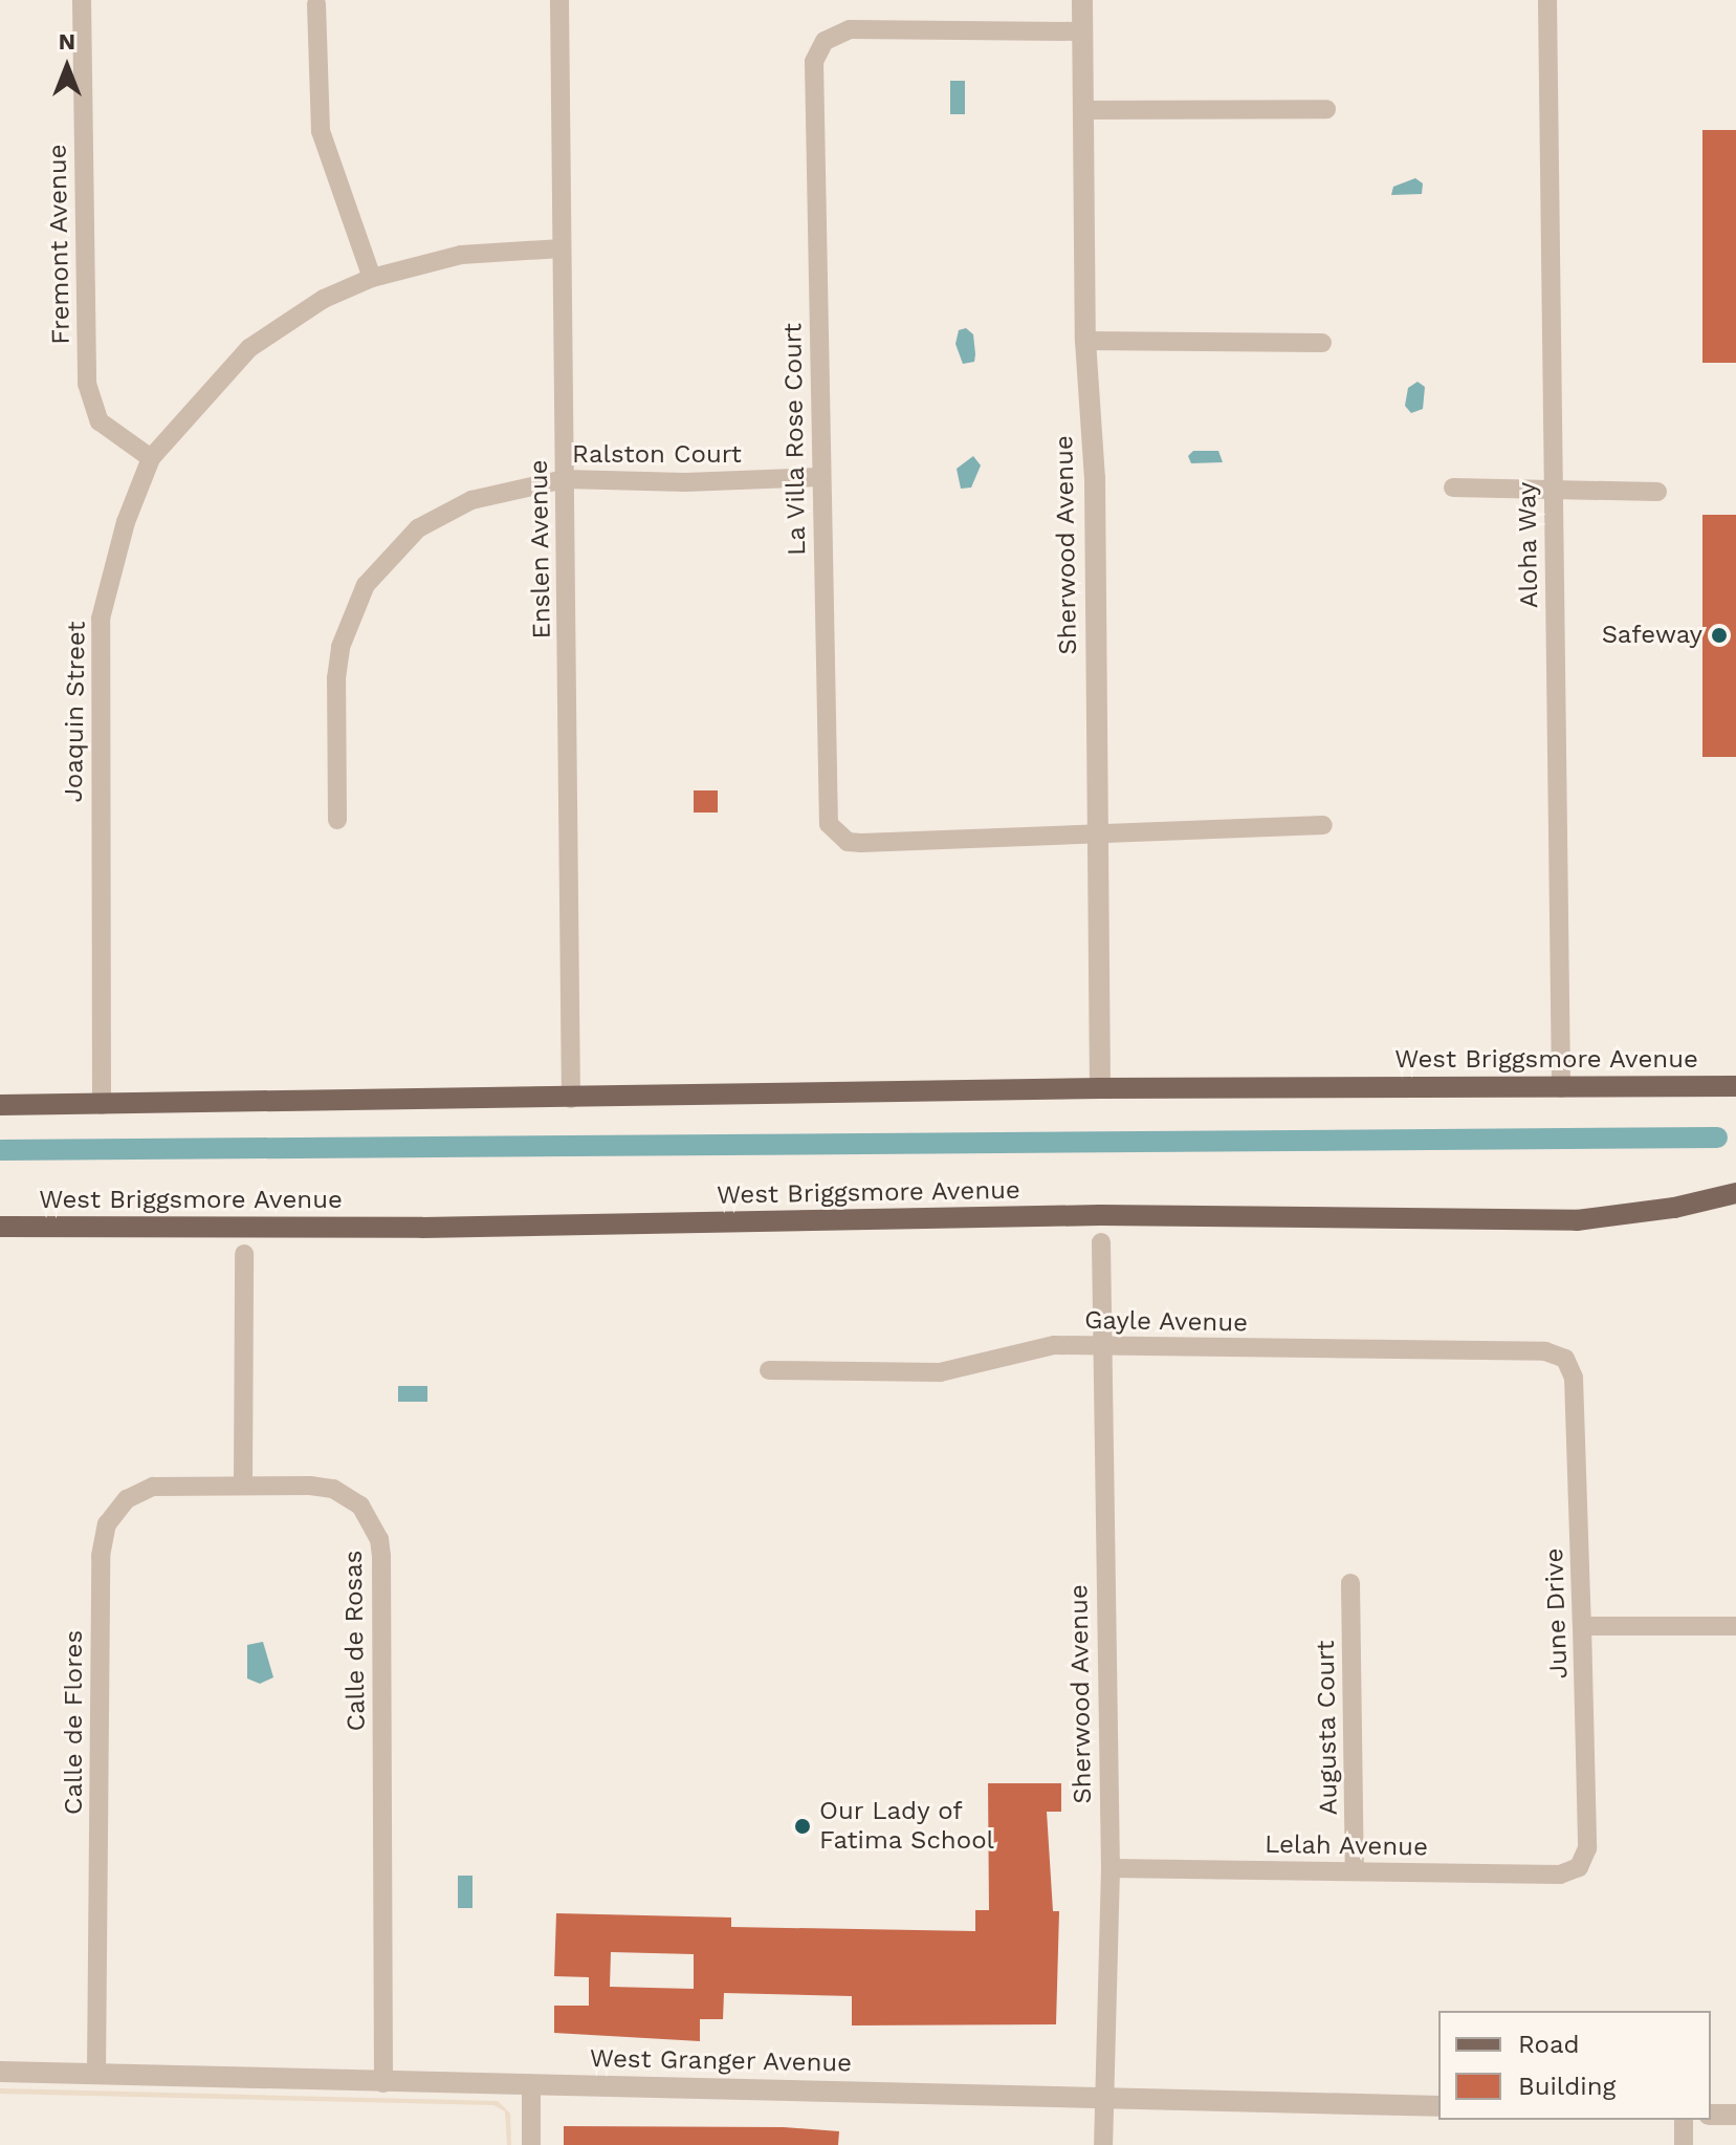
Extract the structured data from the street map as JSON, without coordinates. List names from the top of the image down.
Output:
{
  "streets": {
    "main road": ["West Briggsmore Avenue"],
    "street": [
      "Fremont Avenue",
      "La Villa Rose Court",
      "Ralston Court",
      "Sherwood Avenue",
      "Aloha Way",
      "Enslen Avenue",
      "Joaquin Street",
      "Gayle Avenue",
      "June Drive",
      "Calle de Rosas",
      "Calle de Flores",
      "Augusta Court",
      "Lelah Avenue",
      "West Granger Avenue"
    ]
  },
  "crossings": [
    ["Fremont Avenue", "Joaquin Street"],
    ["La Villa Rose Court", "Ralston Court"],
    ["La Villa Rose Court", "Sherwood Avenue"],
    ["Ralston Court", "Enslen Avenue"],
    ["Sherwood Avenue", "West Briggsmore Avenue"],
    ["Sherwood Avenue", "Gayle Avenue"],
    ["Sherwood Avenue", "Lelah Avenue"],
    ["Sherwood Avenue", "West Granger Avenue"],
    ["Aloha Way", "West Briggsmore Avenue"],
    ["Enslen Avenue", "Joaquin Street"],
    ["Enslen Avenue", "West Briggsmore Avenue"],
    ["Joaquin Street", "West Briggsmore Avenue"],
    ["Gayle Avenue", "June Drive"],
    ["June Drive", "Lelah Avenue"],
    ["Calle de Rosas", "Calle de Flores"],
    ["Calle de Rosas", "West Granger Avenue"],
    ["Calle de Flores", "West Granger Avenue"],
    ["Augusta Court", "Lelah Avenue"]
  ],
  "places": ["Safeway", "Our Lady of Fatima School"],
  "legend": ["Road", "Building"],
  "north": "top"
}
